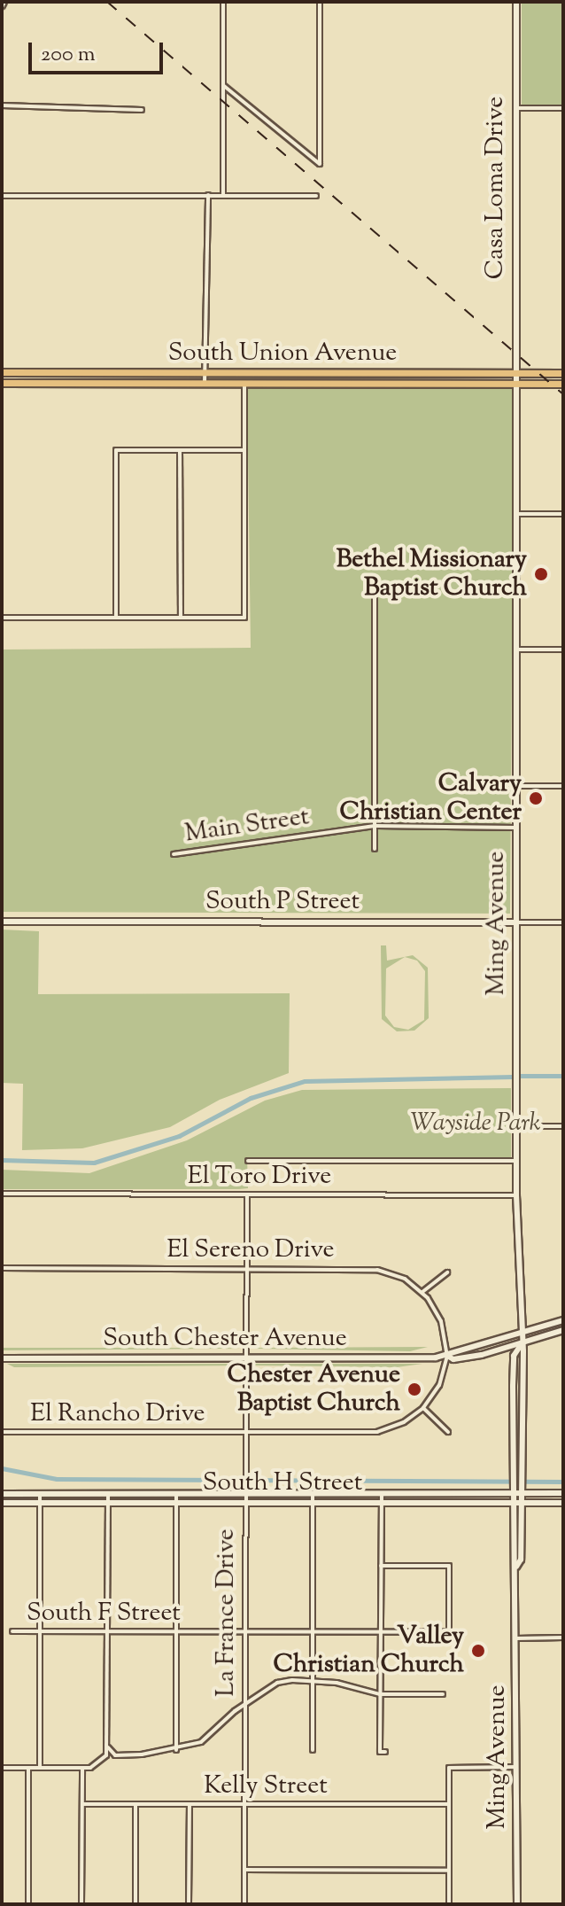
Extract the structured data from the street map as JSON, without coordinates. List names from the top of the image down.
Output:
{
  "streets": {
    "main road": [
      "Casa Loma Drive",
      "South Union Avenue",
      "South P Street",
      "Ming Avenue",
      "South Chester Avenue",
      "South H Street"
    ],
    "street": [
      "Main Street",
      "El Toro Drive",
      "El Sereno Drive",
      "El Rancho Drive",
      "La France Drive",
      "South F Street",
      "Kelly Street"
    ]
  },
  "crossings": [
    ["Casa Loma Drive", "South Union Avenue"],
    ["Casa Loma Drive", "Ming Avenue"],
    ["South Union Avenue", "Ming Avenue"],
    ["Main Street", "Ming Avenue"],
    ["South P Street", "Ming Avenue"],
    ["Ming Avenue", "El Toro Drive"],
    ["Ming Avenue", "South Chester Avenue"],
    ["Ming Avenue", "South H Street"],
    ["El Toro Drive", "La France Drive"],
    ["El Sereno Drive", "South Chester Avenue"],
    ["El Sereno Drive", "El Rancho Drive"],
    ["El Sereno Drive", "La France Drive"],
    ["South Chester Avenue", "El Rancho Drive"],
    ["South Chester Avenue", "La France Drive"],
    ["El Rancho Drive", "La France Drive"],
    ["South H Street", "La France Drive"],
    ["La France Drive", "South F Street"],
    ["La France Drive", "Kelly Street"]
  ],
  "parks": ["Wayside Park"],
  "places": [
    "Bethel Missionary Baptist Church",
    "Calvary Christian Center",
    "Chester Avenue Baptist Church",
    "Valley Christian Church"
  ],
  "scale_bar": "200 m"
}
